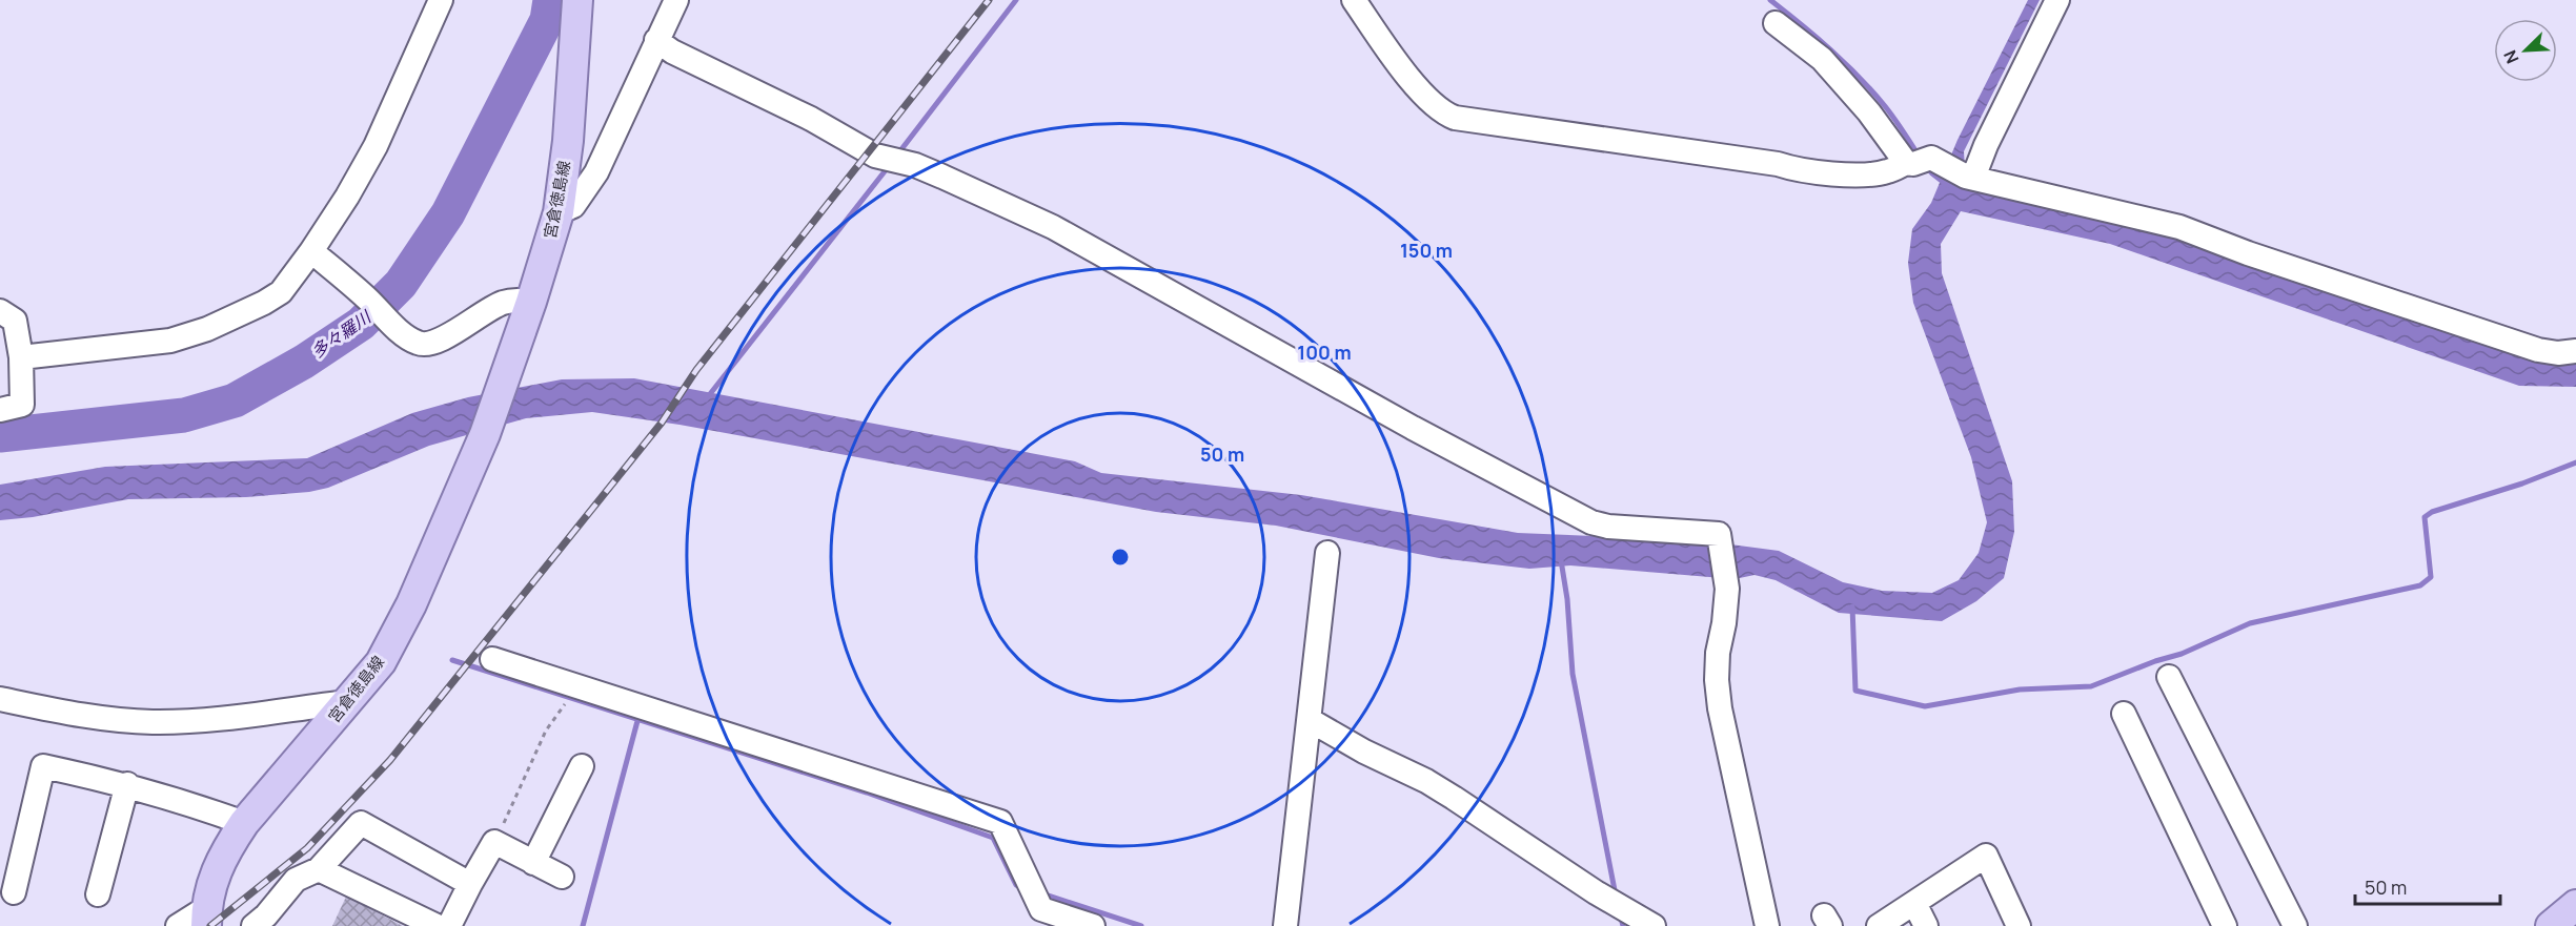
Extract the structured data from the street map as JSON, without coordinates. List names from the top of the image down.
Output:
{
  "streets": {
    "main road": ["宮倉徳島線"]
  },
  "water": ["多々羅川"],
  "scale_bar": "50 m",
  "north": "bottom left",
  "rings": ["150 m", "100 m", "50 m"]
}
